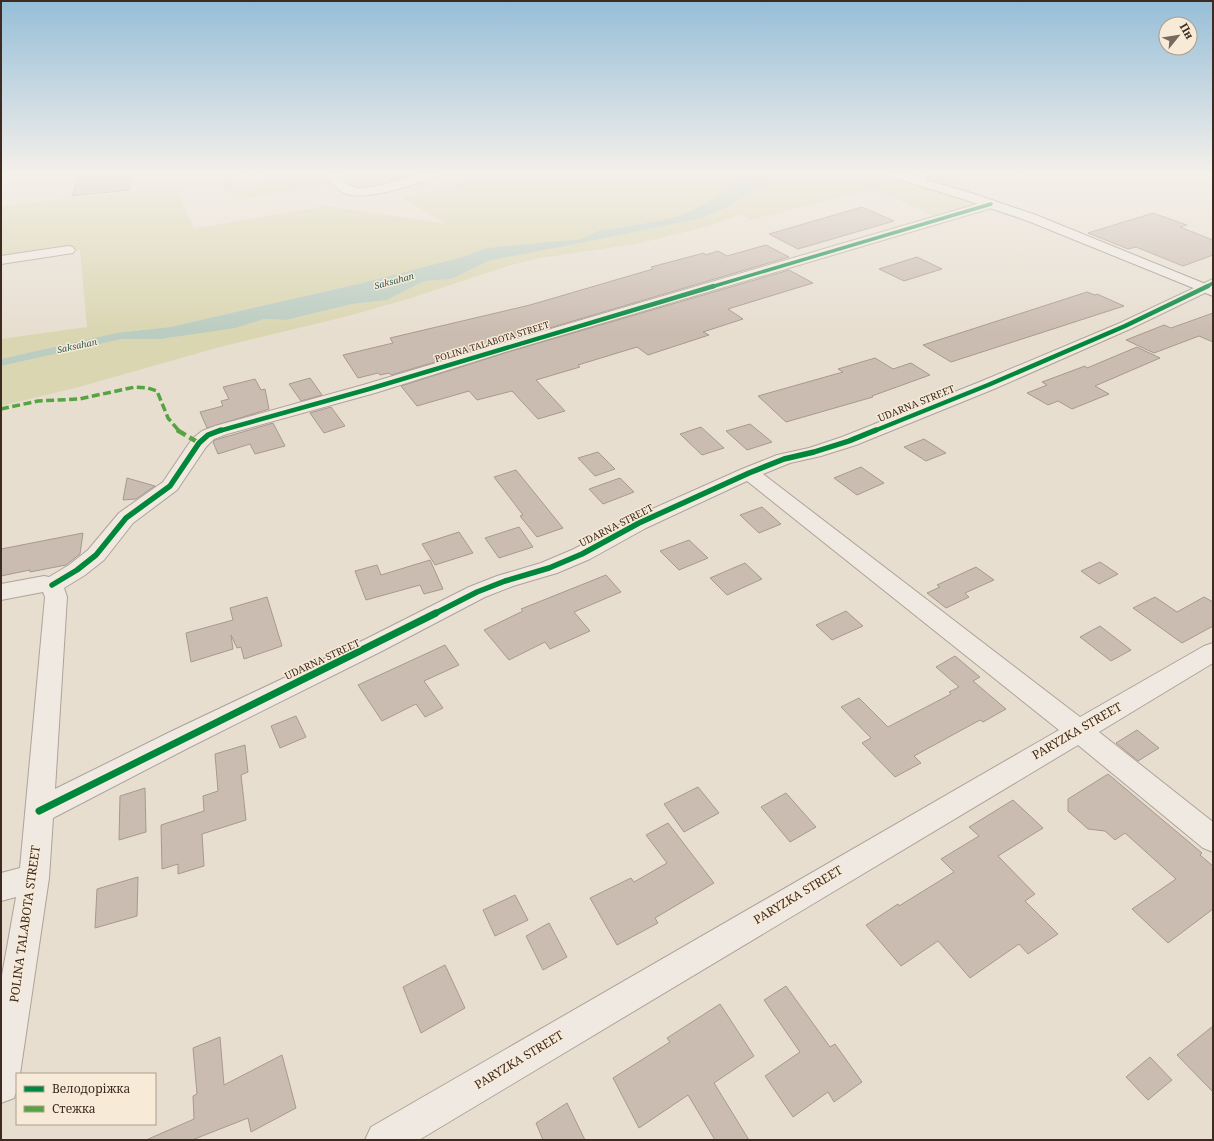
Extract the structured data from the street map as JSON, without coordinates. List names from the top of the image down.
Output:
{
  "streets": {
    "street": ["POLINA TALABOTA STREET", "UDARNA STREET", "PARYZKA STREET"]
  },
  "crossings": [
    ["POLINA TALABOTA STREET", "UDARNA STREET"]
  ],
  "water": ["Saksahan"],
  "legend": ["Велодоріжка", "Стежка"],
  "north": "top right"
}
